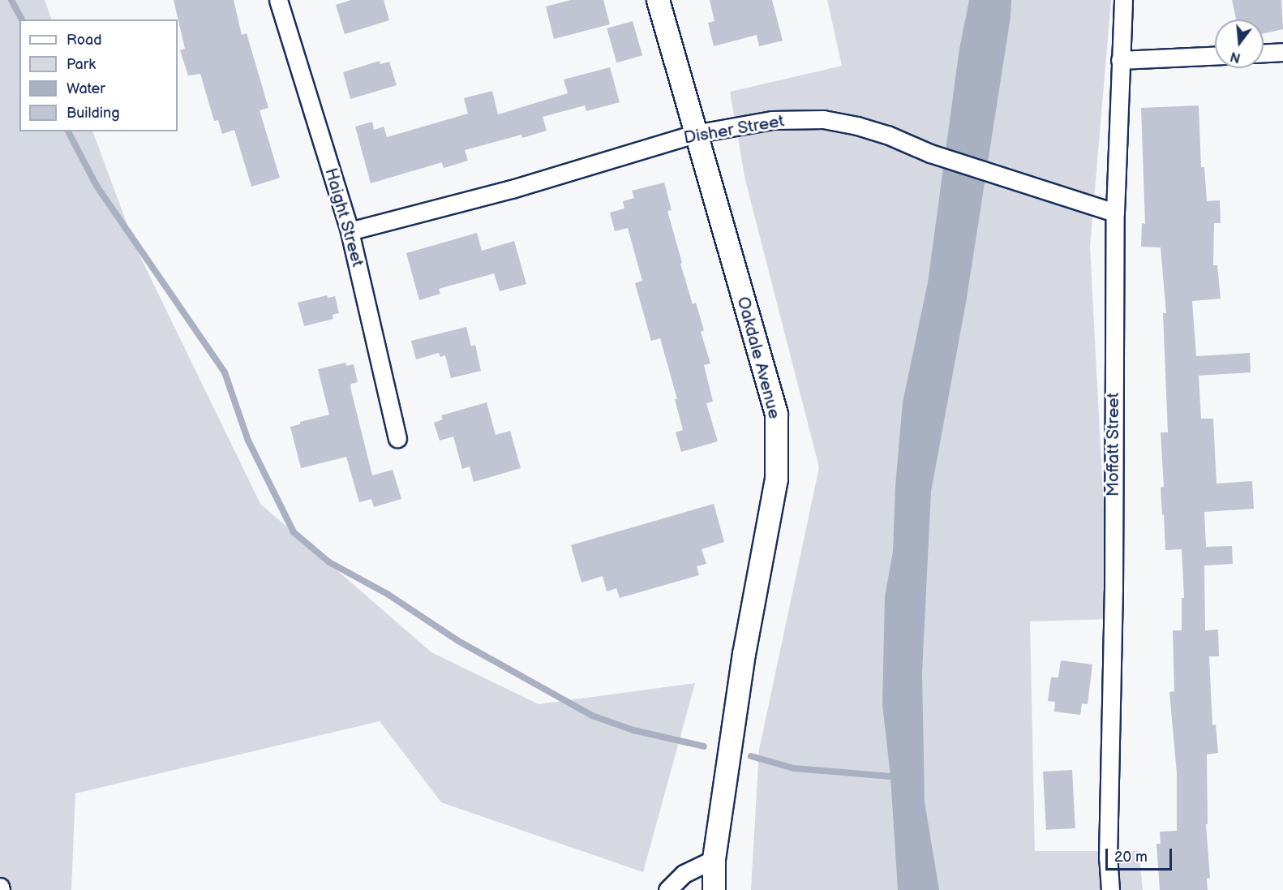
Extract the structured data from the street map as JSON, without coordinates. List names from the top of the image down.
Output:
{
  "streets": {
    "street": [
      "Disher Street",
      "Haight Street",
      "Oakdale Avenue",
      "Moffatt Street"
    ]
  },
  "crossings": [
    ["Disher Street", "Haight Street"],
    ["Disher Street", "Oakdale Avenue"],
    ["Disher Street", "Moffatt Street"]
  ],
  "legend": [
    "Road",
    "Park",
    "Water",
    "Building"
  ],
  "scale_bar": "20 m",
  "north": "bottom"
}
